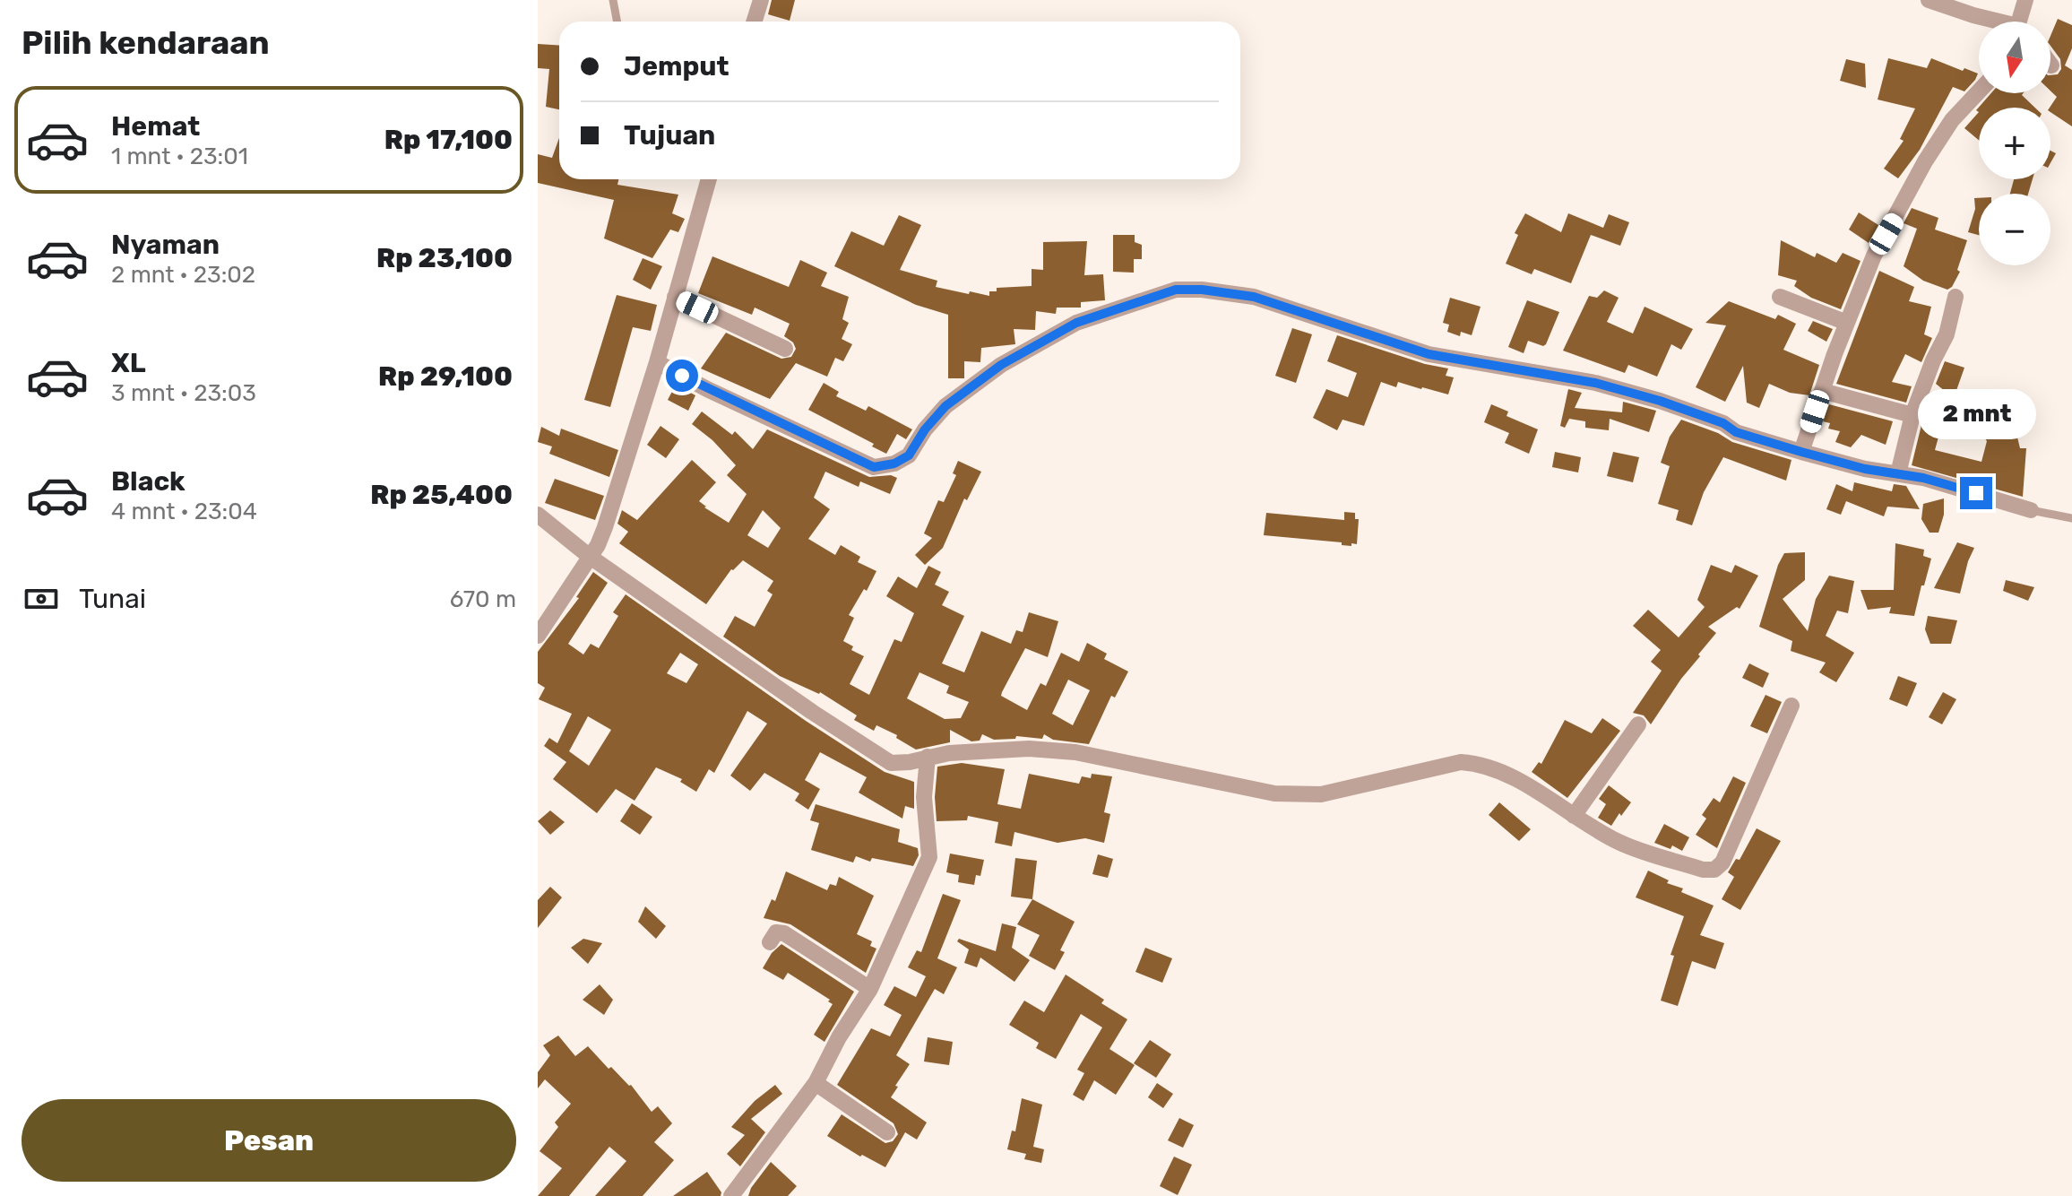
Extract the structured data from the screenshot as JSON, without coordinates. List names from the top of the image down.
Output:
{
  "north": "bottom",
  "page": {
    "heading": "Pilih kendaraan",
    "map_buttons": ["+", "−"],
    "banner": ["Jemput", "Tujuan"],
    "list": [
      {
        "name": "Hemat",
        "note": "1 mnt · 23:01",
        "value": "Rp 17,100"
      },
      {
        "name": "Nyaman",
        "note": "2 mnt · 23:02",
        "value": "Rp 23,100"
      },
      {
        "name": "XL",
        "note": "3 mnt · 23:03",
        "value": "Rp 29,100"
      },
      {
        "name": "Black",
        "note": "4 mnt · 23:04",
        "value": "Rp 25,400"
      }
    ],
    "bubble": "2 mnt",
    "pay": ["Tunai", "670 m"],
    "buttons": "Pesan"
  }
}
